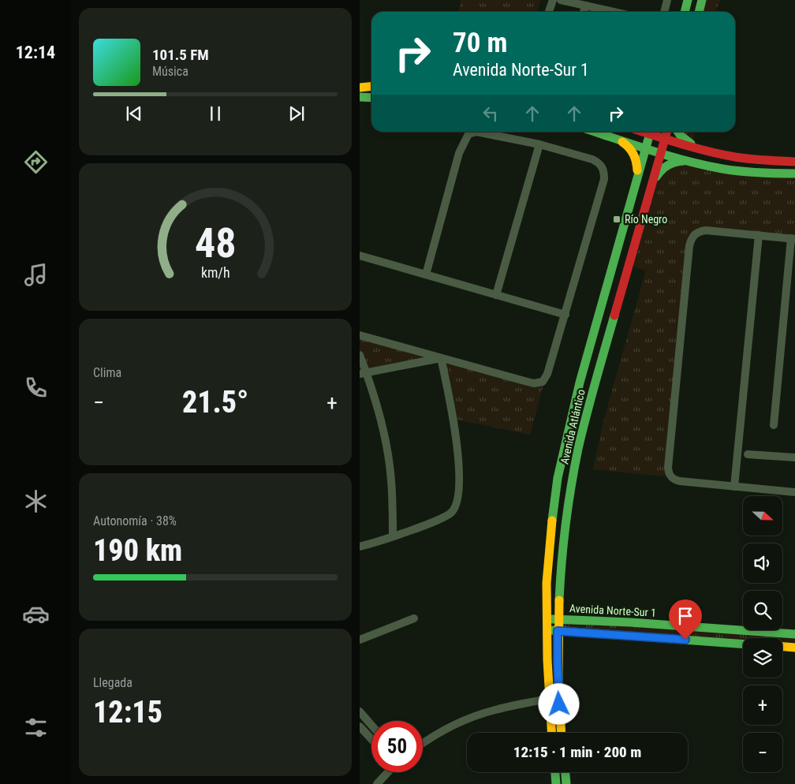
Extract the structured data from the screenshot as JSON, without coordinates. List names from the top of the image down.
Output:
{
  "streets": {
    "main road": ["Avenida Atlántico", "Avenida Norte-Sur 1"]
  },
  "crossings": [
    ["Avenida Atlántico", "Avenida Norte-Sur 1"]
  ],
  "places": {
    "transit": ["Río Negro"]
  },
  "north": "right",
  "page": {
    "tabs": "12:14",
    "turn": ["70 m", "Avenida Norte-Sur 1"],
    "song": ["101.5 FM", "Música"],
    "tile": [
      "Clima",
      ["Autonomía · 38%", "190 km"],
      ["Llegada", "12:15"]
    ],
    "heat": ["−", "21.5°", "+"],
    "map_buttons": ["+", "−"],
    "limit": "50",
    "trip": "12:15 · 1 min · 200 m",
    "gauge": ["48", "km/h"]
  }
}
